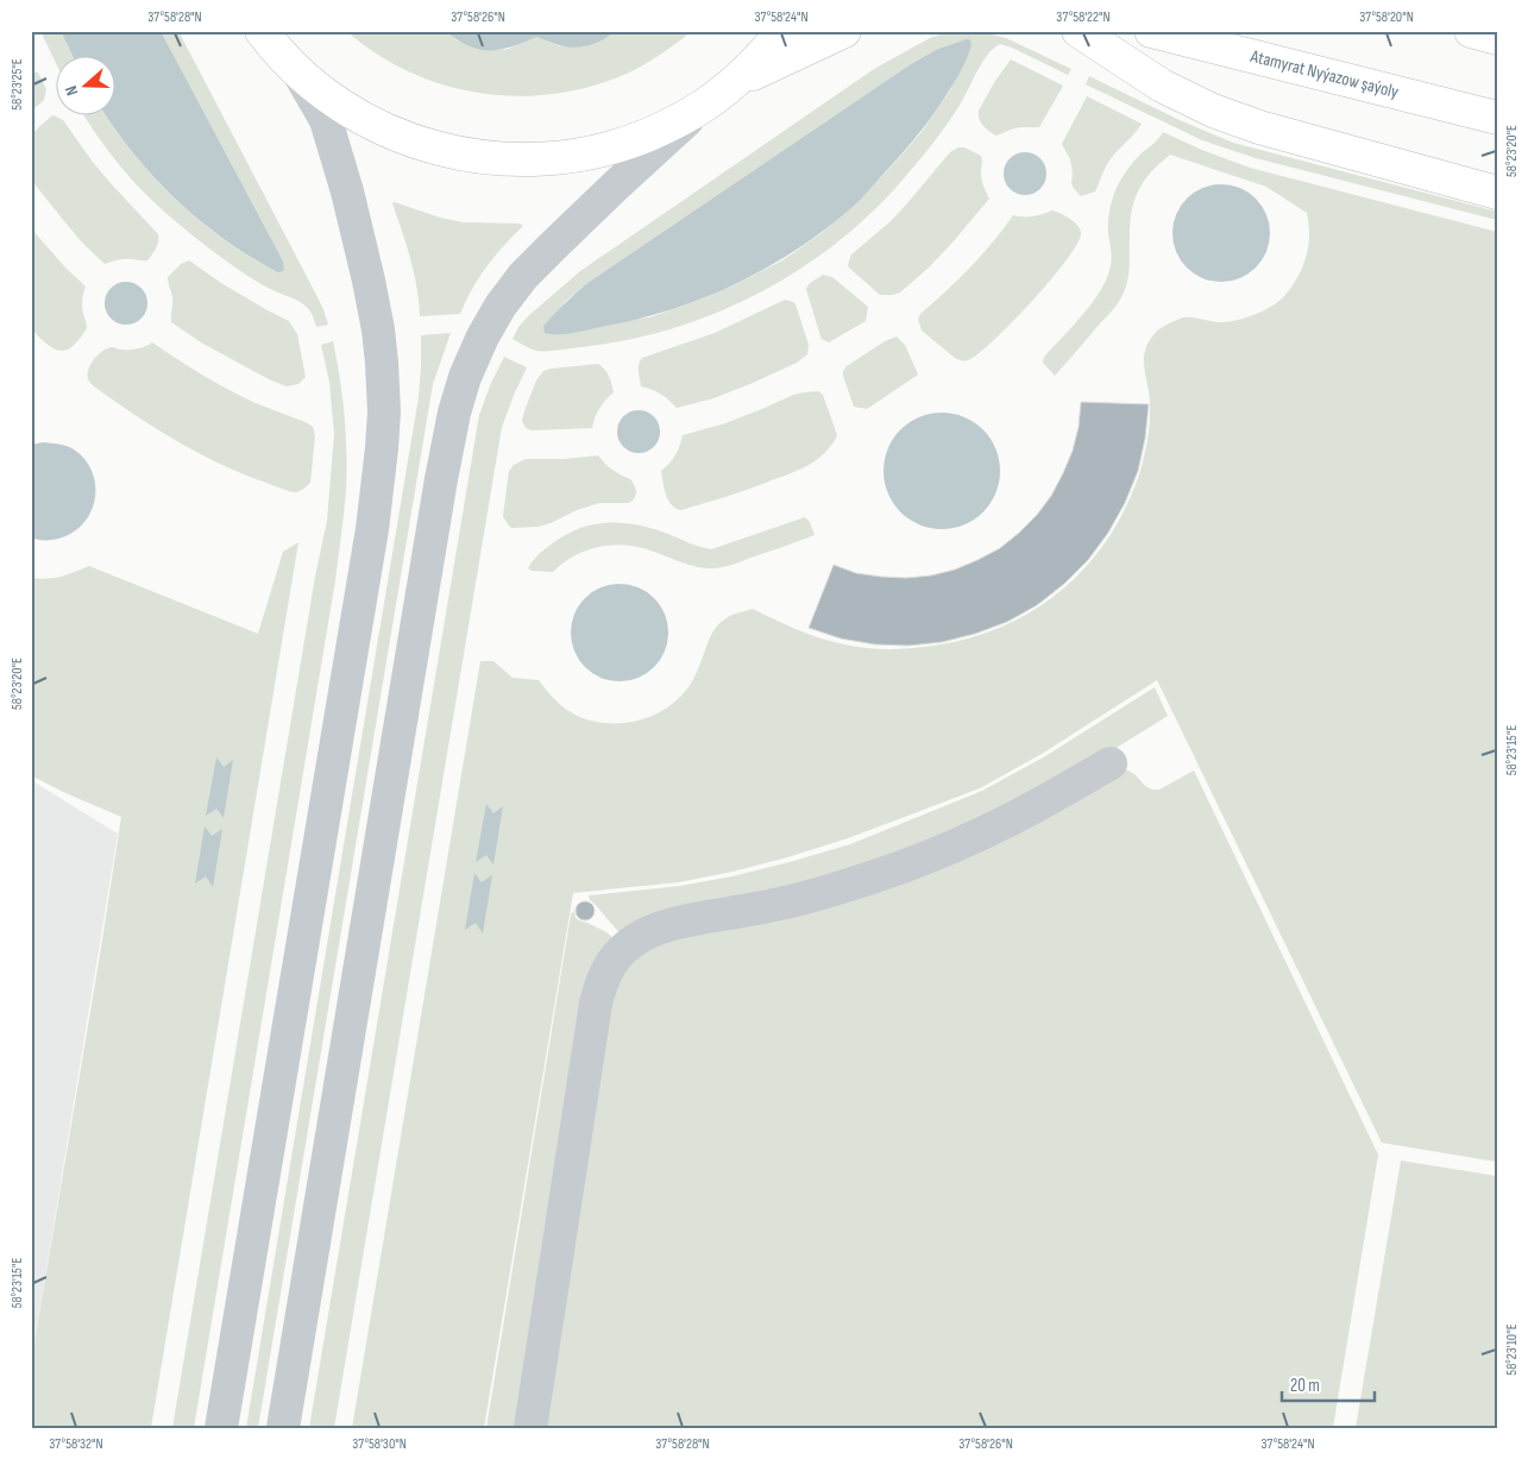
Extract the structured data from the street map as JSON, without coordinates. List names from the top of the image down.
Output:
{
  "streets": {
    "main road": ["Atamyrat Nyýazow şaýoly"]
  },
  "scale_bar": "20 m",
  "north": "left",
  "coordinates": [
    "37°58'28\"N",
    "37°58'26\"N",
    "37°58'24\"N",
    "37°58'22\"N",
    "37°58'20\"N",
    "58°23'25\"E",
    "58°23'20\"E",
    "58°23'15\"E",
    "58°23'10\"E",
    "37°58'32\"N",
    "37°58'30\"N"
  ]
}
